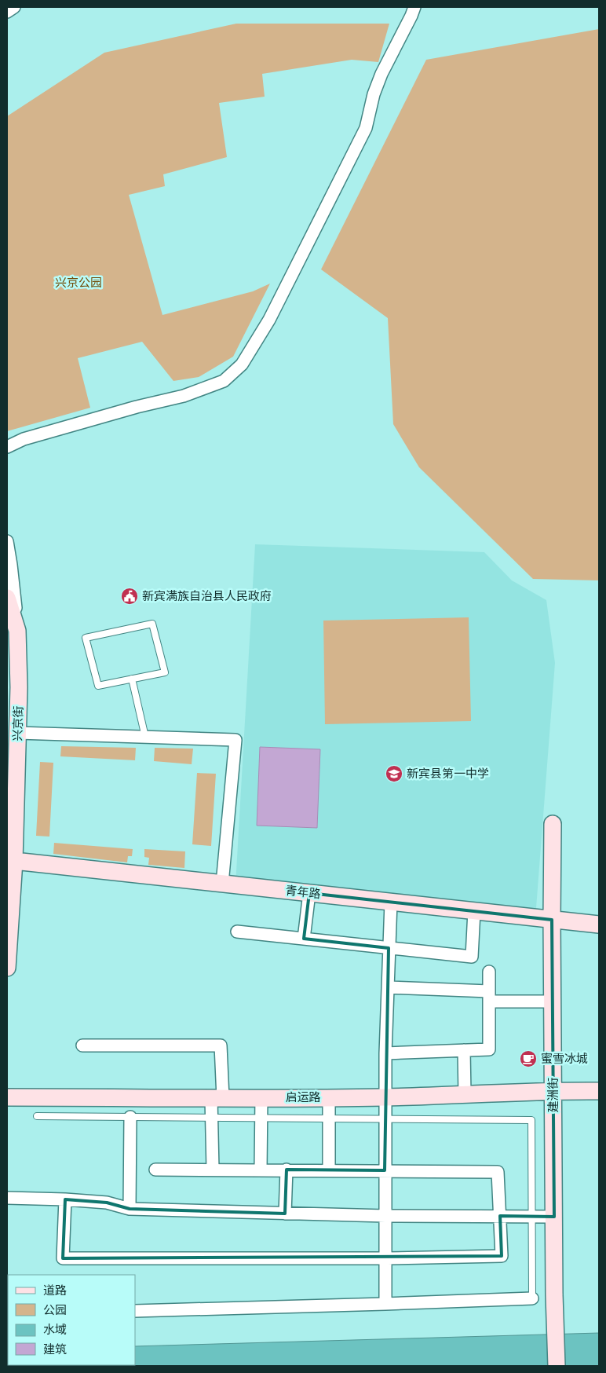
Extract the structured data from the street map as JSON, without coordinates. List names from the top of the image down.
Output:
{
  "streets": {
    "street": [
      "兴京街",
      "青年路",
      "建洲街",
      "启运路"
    ]
  },
  "crossings": [
    ["兴京街", "青年路"],
    ["青年路", "建洲街"],
    ["建洲街", "启运路"]
  ],
  "parks": ["兴京公园"],
  "places": {
    "public building": ["新宾满族自治县人民政府"],
    "school or university": ["新宾县第一中学"],
    "cafe": ["蜜雪冰城"]
  },
  "legend": [
    "道路",
    "公园",
    "水域",
    "建筑"
  ]
}
